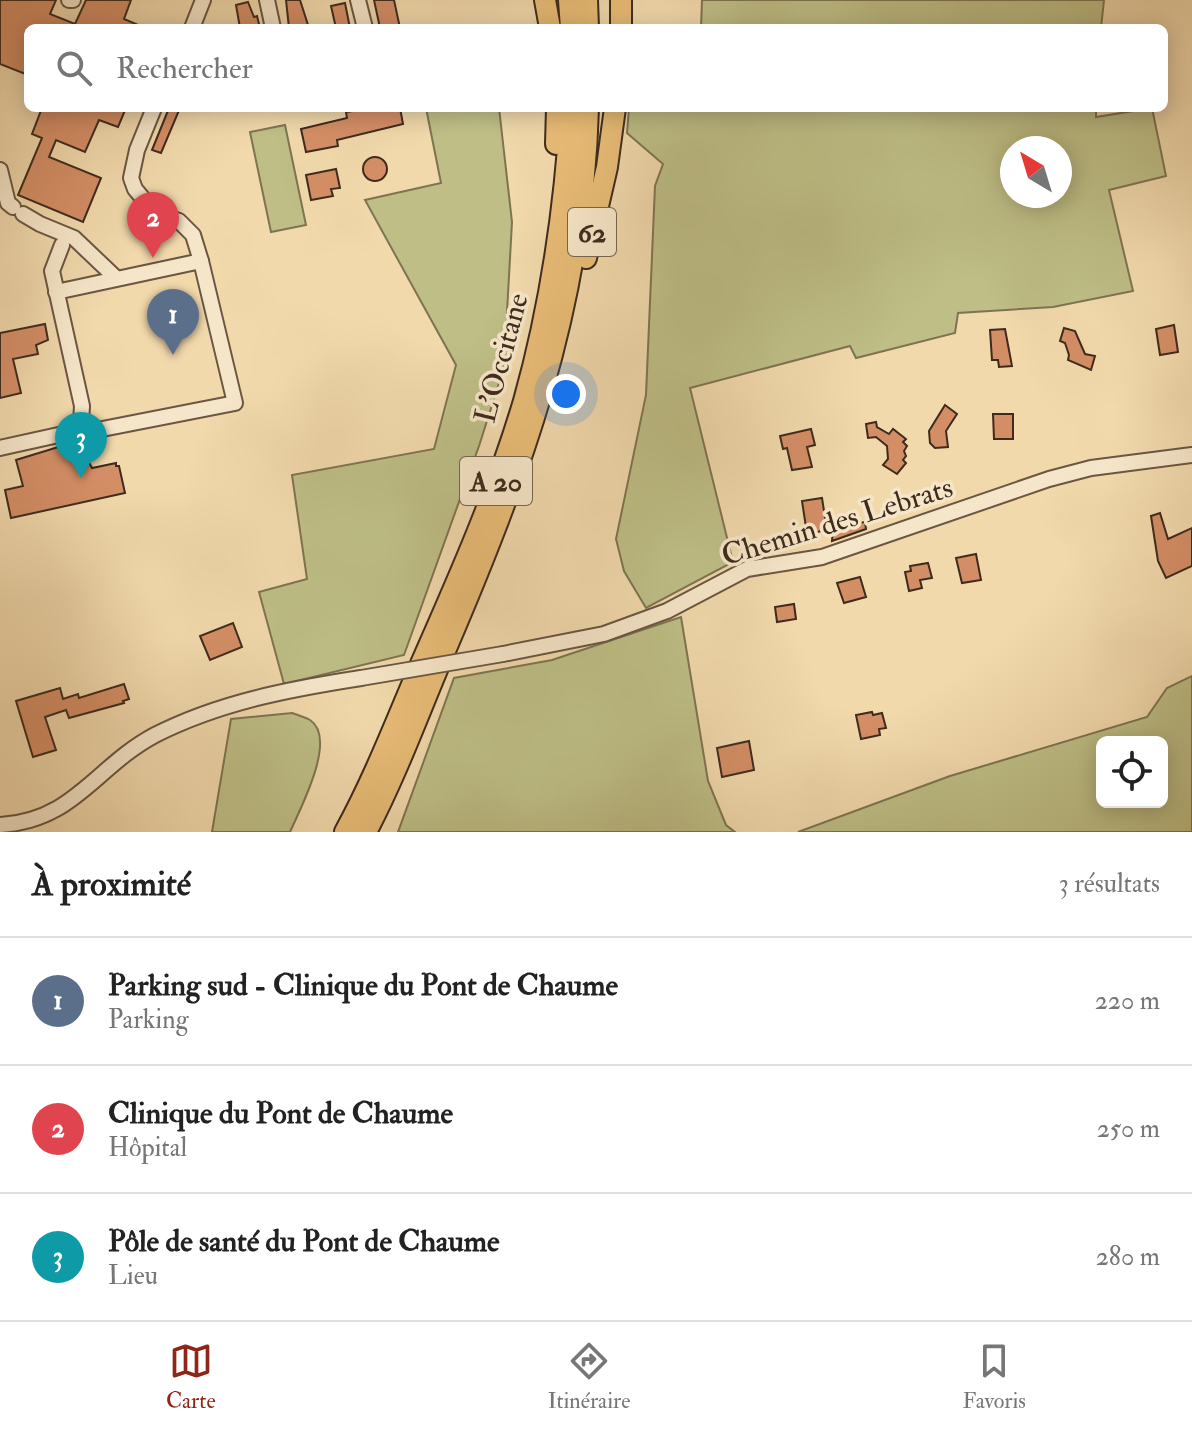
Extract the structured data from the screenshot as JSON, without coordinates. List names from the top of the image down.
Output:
{
  "streets": {
    "highway": ["62", "L'Occitane", "A 20"],
    "street": ["Chemin des Lebrats"]
  },
  "crossings": [
    ["62", "L'Occitane"]
  ],
  "north": "top left",
  "page": {
    "search": "Rechercher",
    "pins": ["2", "1", "3"],
    "heading": ["À proximité", "3 résultats"],
    "list": [
      {
        "mark": "1",
        "name": "Parking sud - Clinique du Pont de Chaume",
        "note": "Parking",
        "value": "220 m"
      },
      {
        "mark": "2",
        "name": "Clinique du Pont de Chaume",
        "note": "Hôpital",
        "value": "250 m"
      },
      {
        "mark": "3",
        "name": "Pôle de santé du Pont de Chaume",
        "note": "Lieu",
        "value": "280 m"
      }
    ],
    "nav": ["Carte", "Itinéraire", "Favoris"]
  }
}
